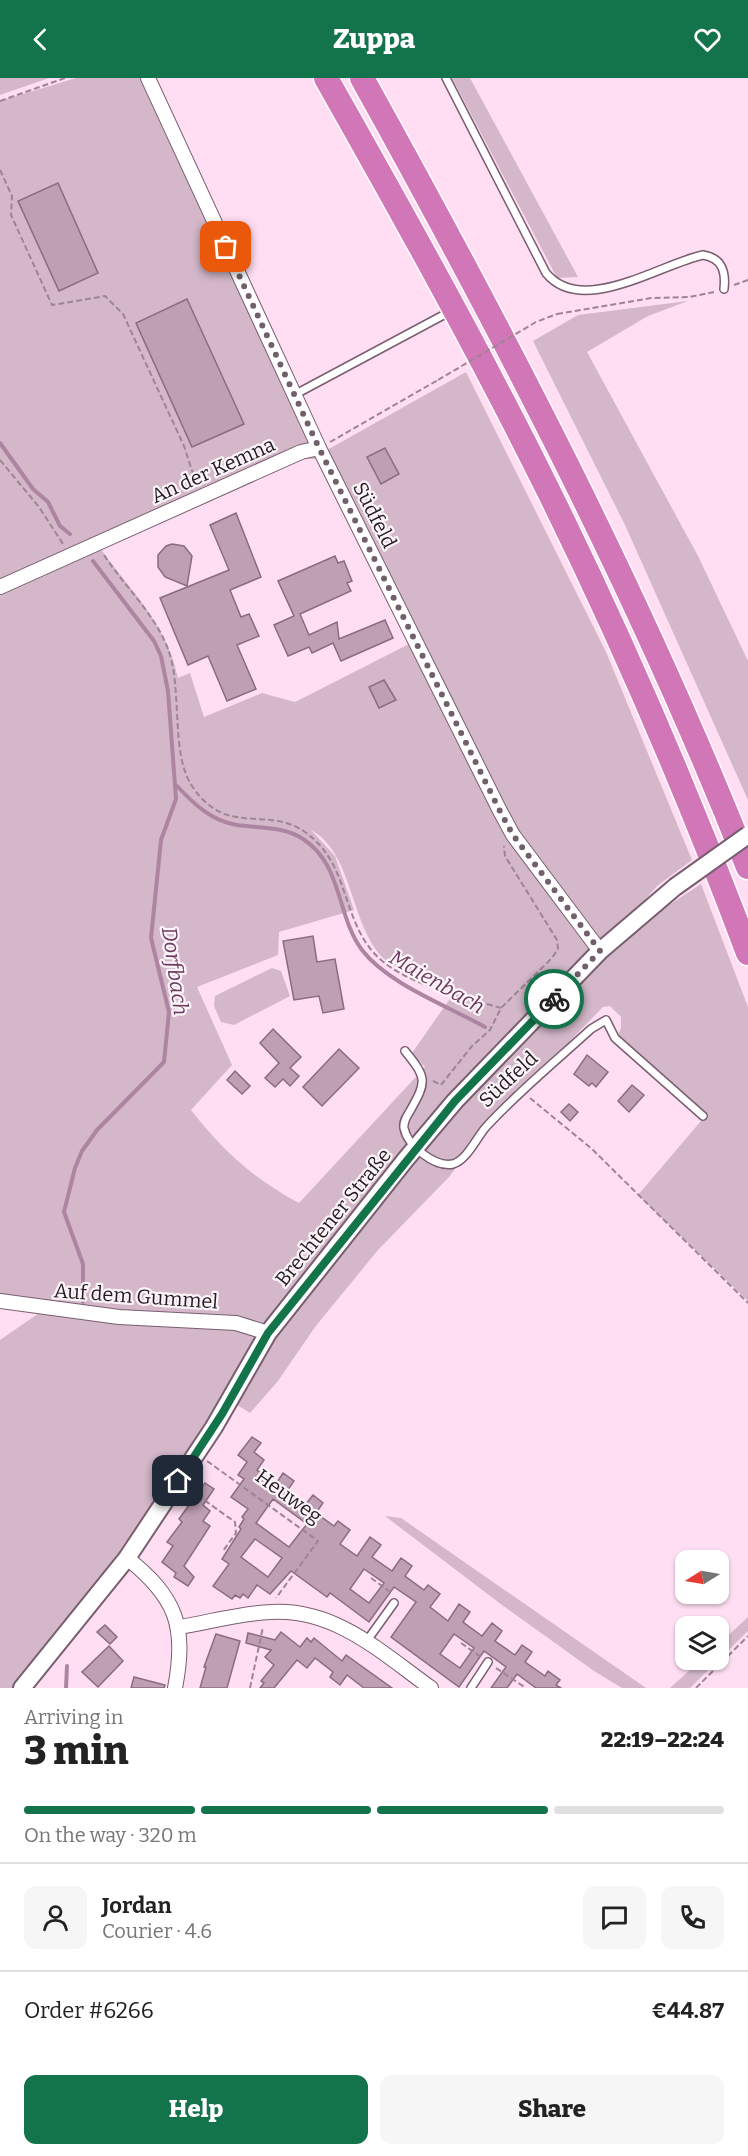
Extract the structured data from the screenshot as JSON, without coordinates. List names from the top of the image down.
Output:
{
  "streets": {
    "street": [
      "An der Kemna",
      "Südfeld",
      "Brechtener Straße",
      "Auf dem Gummel"
    ],
    "path": ["Heuweg"]
  },
  "crossings": [
    ["An der Kemna", "Südfeld"],
    ["Südfeld", "Brechtener Straße"],
    ["Brechtener Straße", "Auf dem Gummel"],
    ["Brechtener Straße", "Heuweg"]
  ],
  "water": ["Dorfbach", "Maienbach"],
  "north": "left",
  "page": {
    "header": "Zuppa",
    "heading": ["3 min", "Arriving in", "22:19–22:24"],
    "panel": [
      "Jordan",
      "Courier · 4.6",
      "Order #6266",
      "€44.87"
    ],
    "bar": "On the way · 320 m",
    "buttons": ["Help", "Share"]
  }
}
